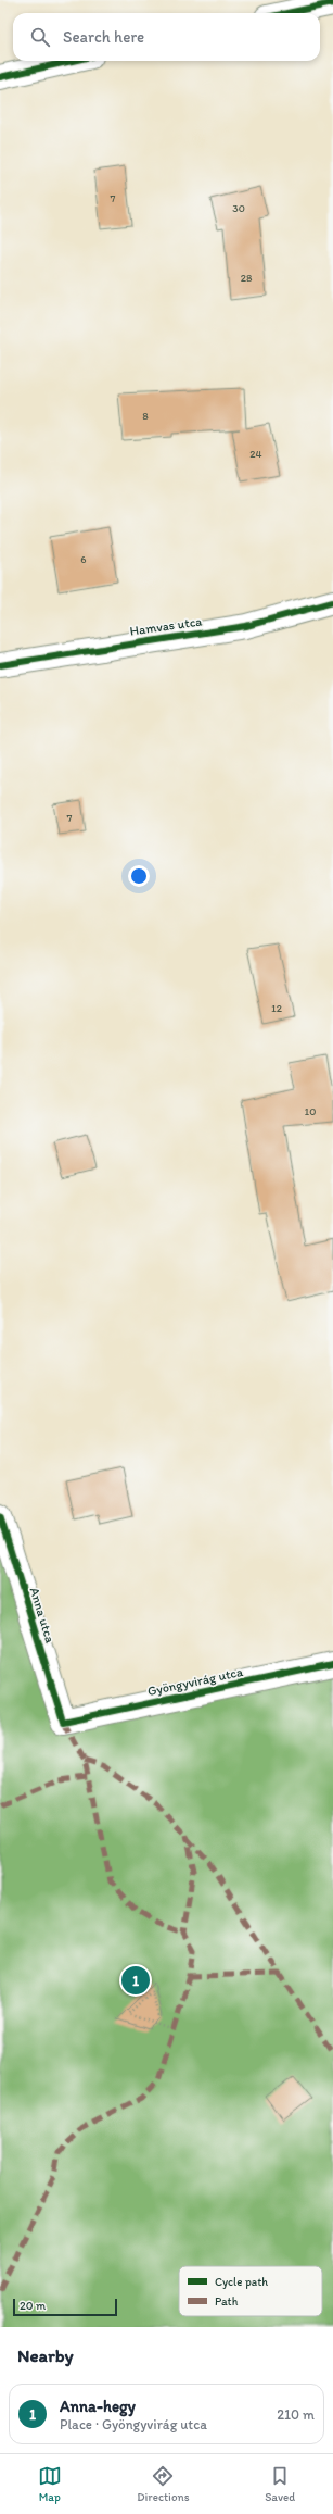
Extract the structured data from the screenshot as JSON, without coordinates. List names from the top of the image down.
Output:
{
  "streets": {
    "street": ["Hamvas utca", "Anna utca", "Gyöngyvirág utca"]
  },
  "crossings": [
    ["Anna utca", "Gyöngyvirág utca"]
  ],
  "house_numbers": [
    "7",
    "30",
    "28",
    "8",
    "24",
    "6",
    "7",
    "12",
    "10"
  ],
  "legend": ["Cycle path", "Path"],
  "scale_bar": "20 m",
  "page": {
    "search": "Search here",
    "pins": "1",
    "scale": "20 m",
    "heading": "Nearby",
    "list": [
      {
        "mark": "1",
        "name": "Anna-hegy",
        "note": "Place · Gyöngyvirág utca",
        "value": "210 m"
      }
    ],
    "nav": ["Map", "Directions", "Saved"]
  }
}
